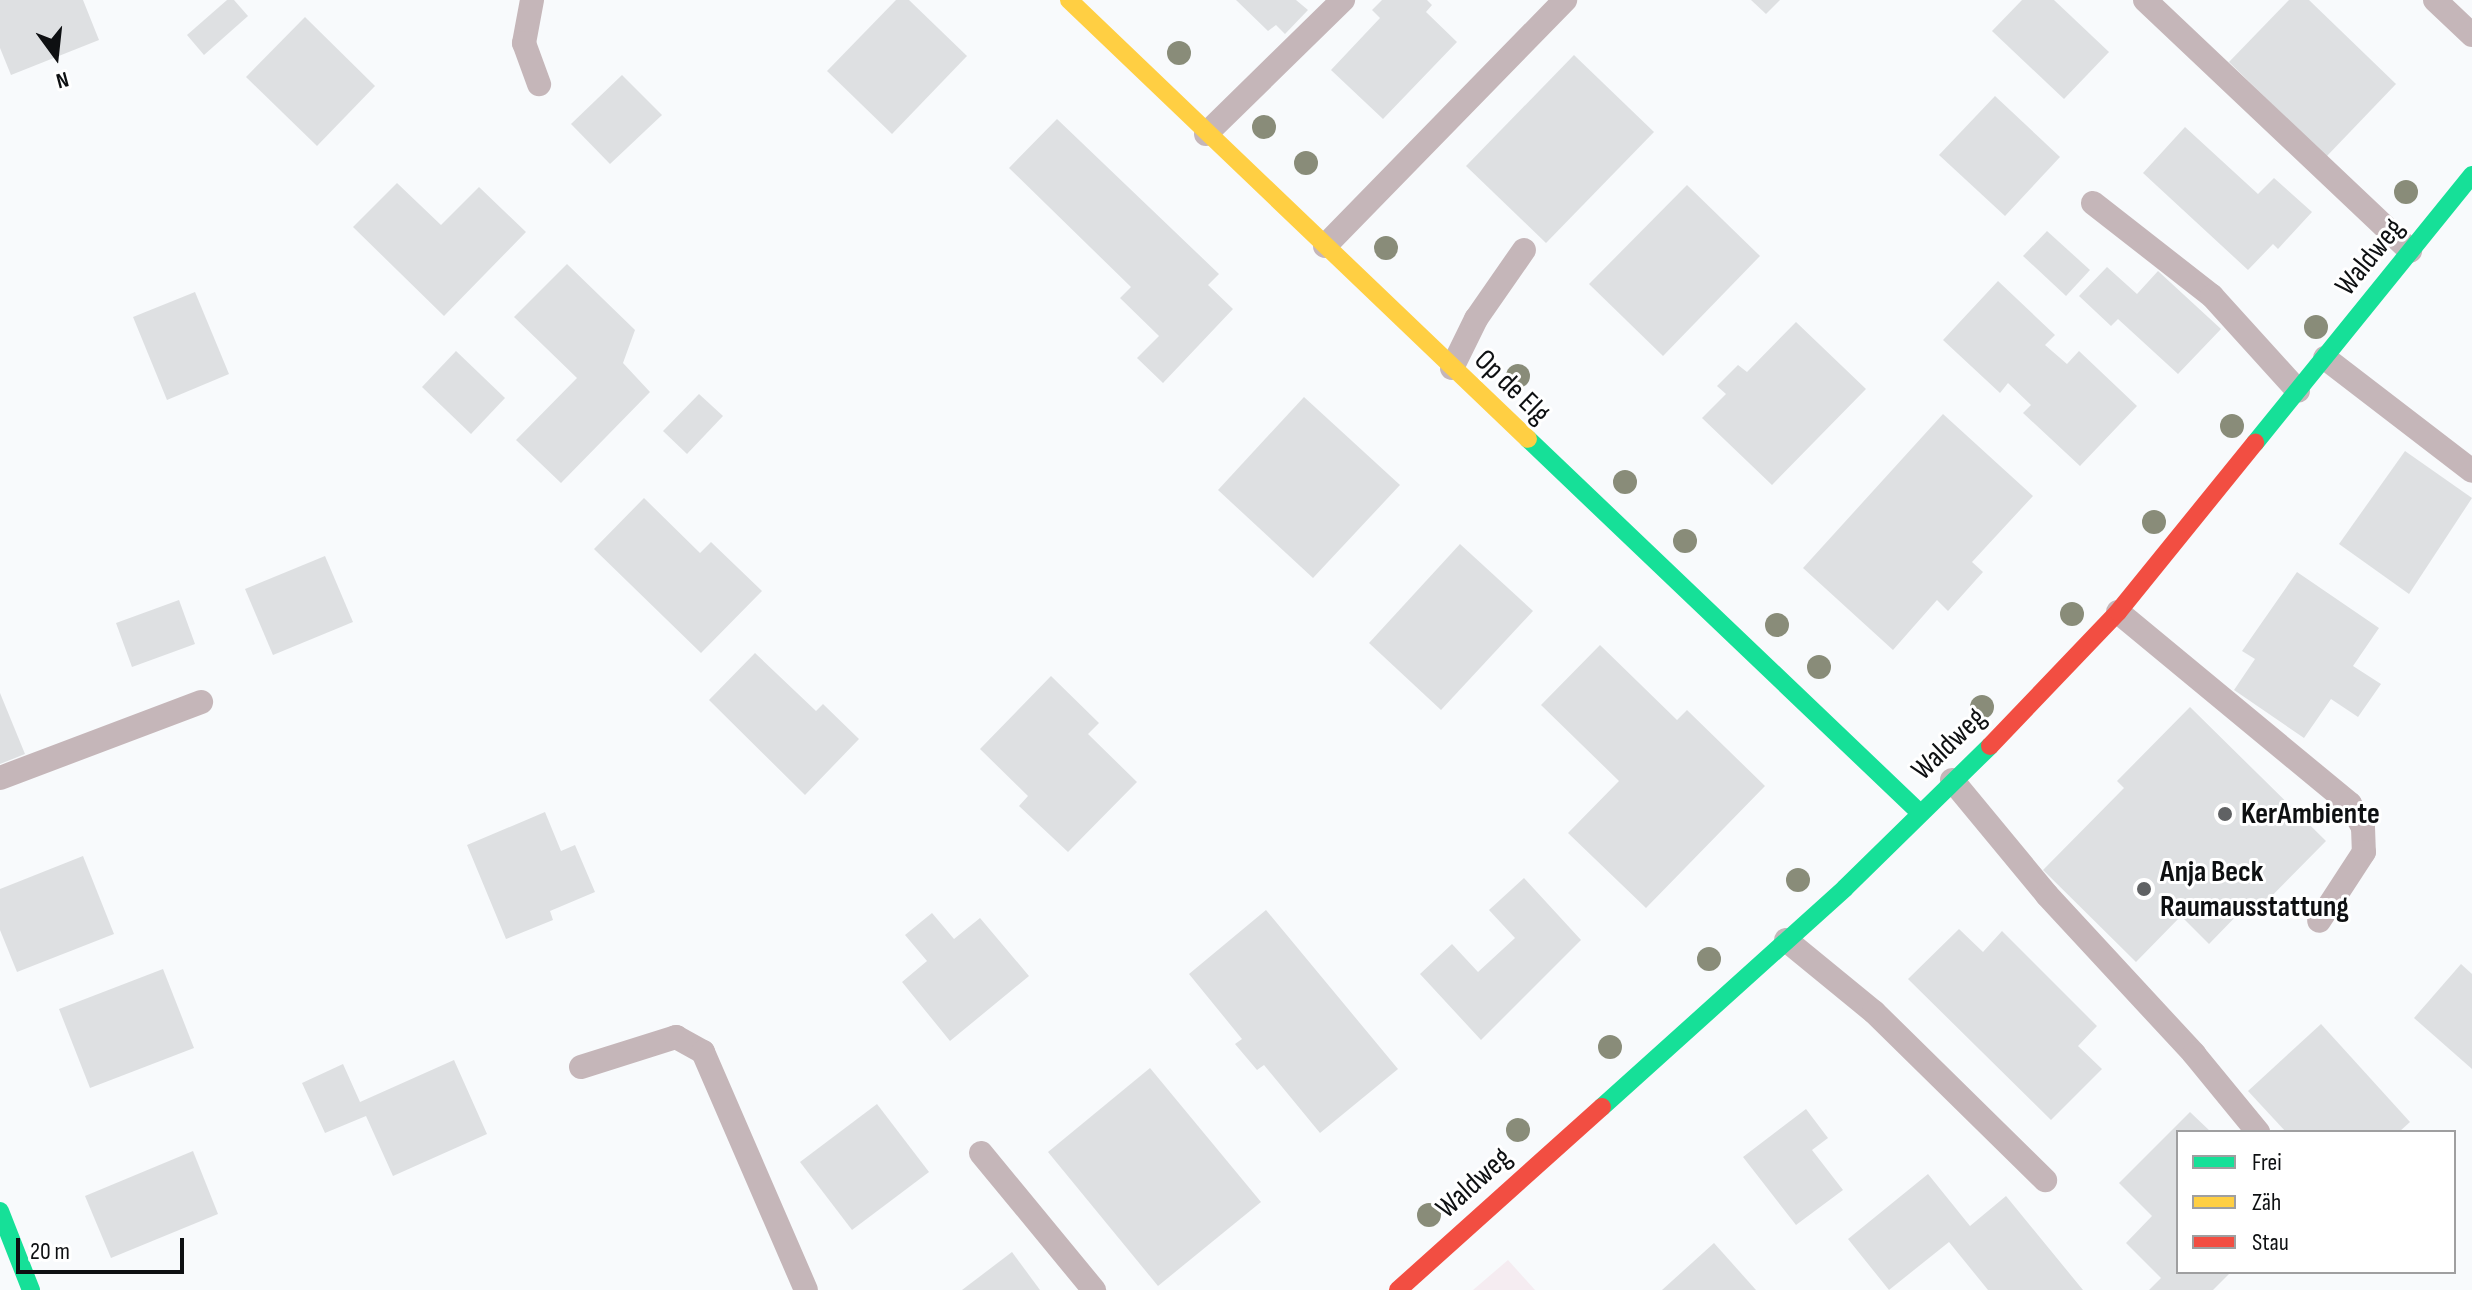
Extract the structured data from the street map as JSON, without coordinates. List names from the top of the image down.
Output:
{
  "streets": {
    "main road": ["Waldweg", "Op de Elg"]
  },
  "crossings": [
    ["Waldweg", "Op de Elg"]
  ],
  "places": ["KerAmbiente", "Anja Beck Raumausstattung"],
  "legend": ["Frei", "Zäh", "Stau"],
  "scale_bar": "20 m",
  "north": "bottom"
}
